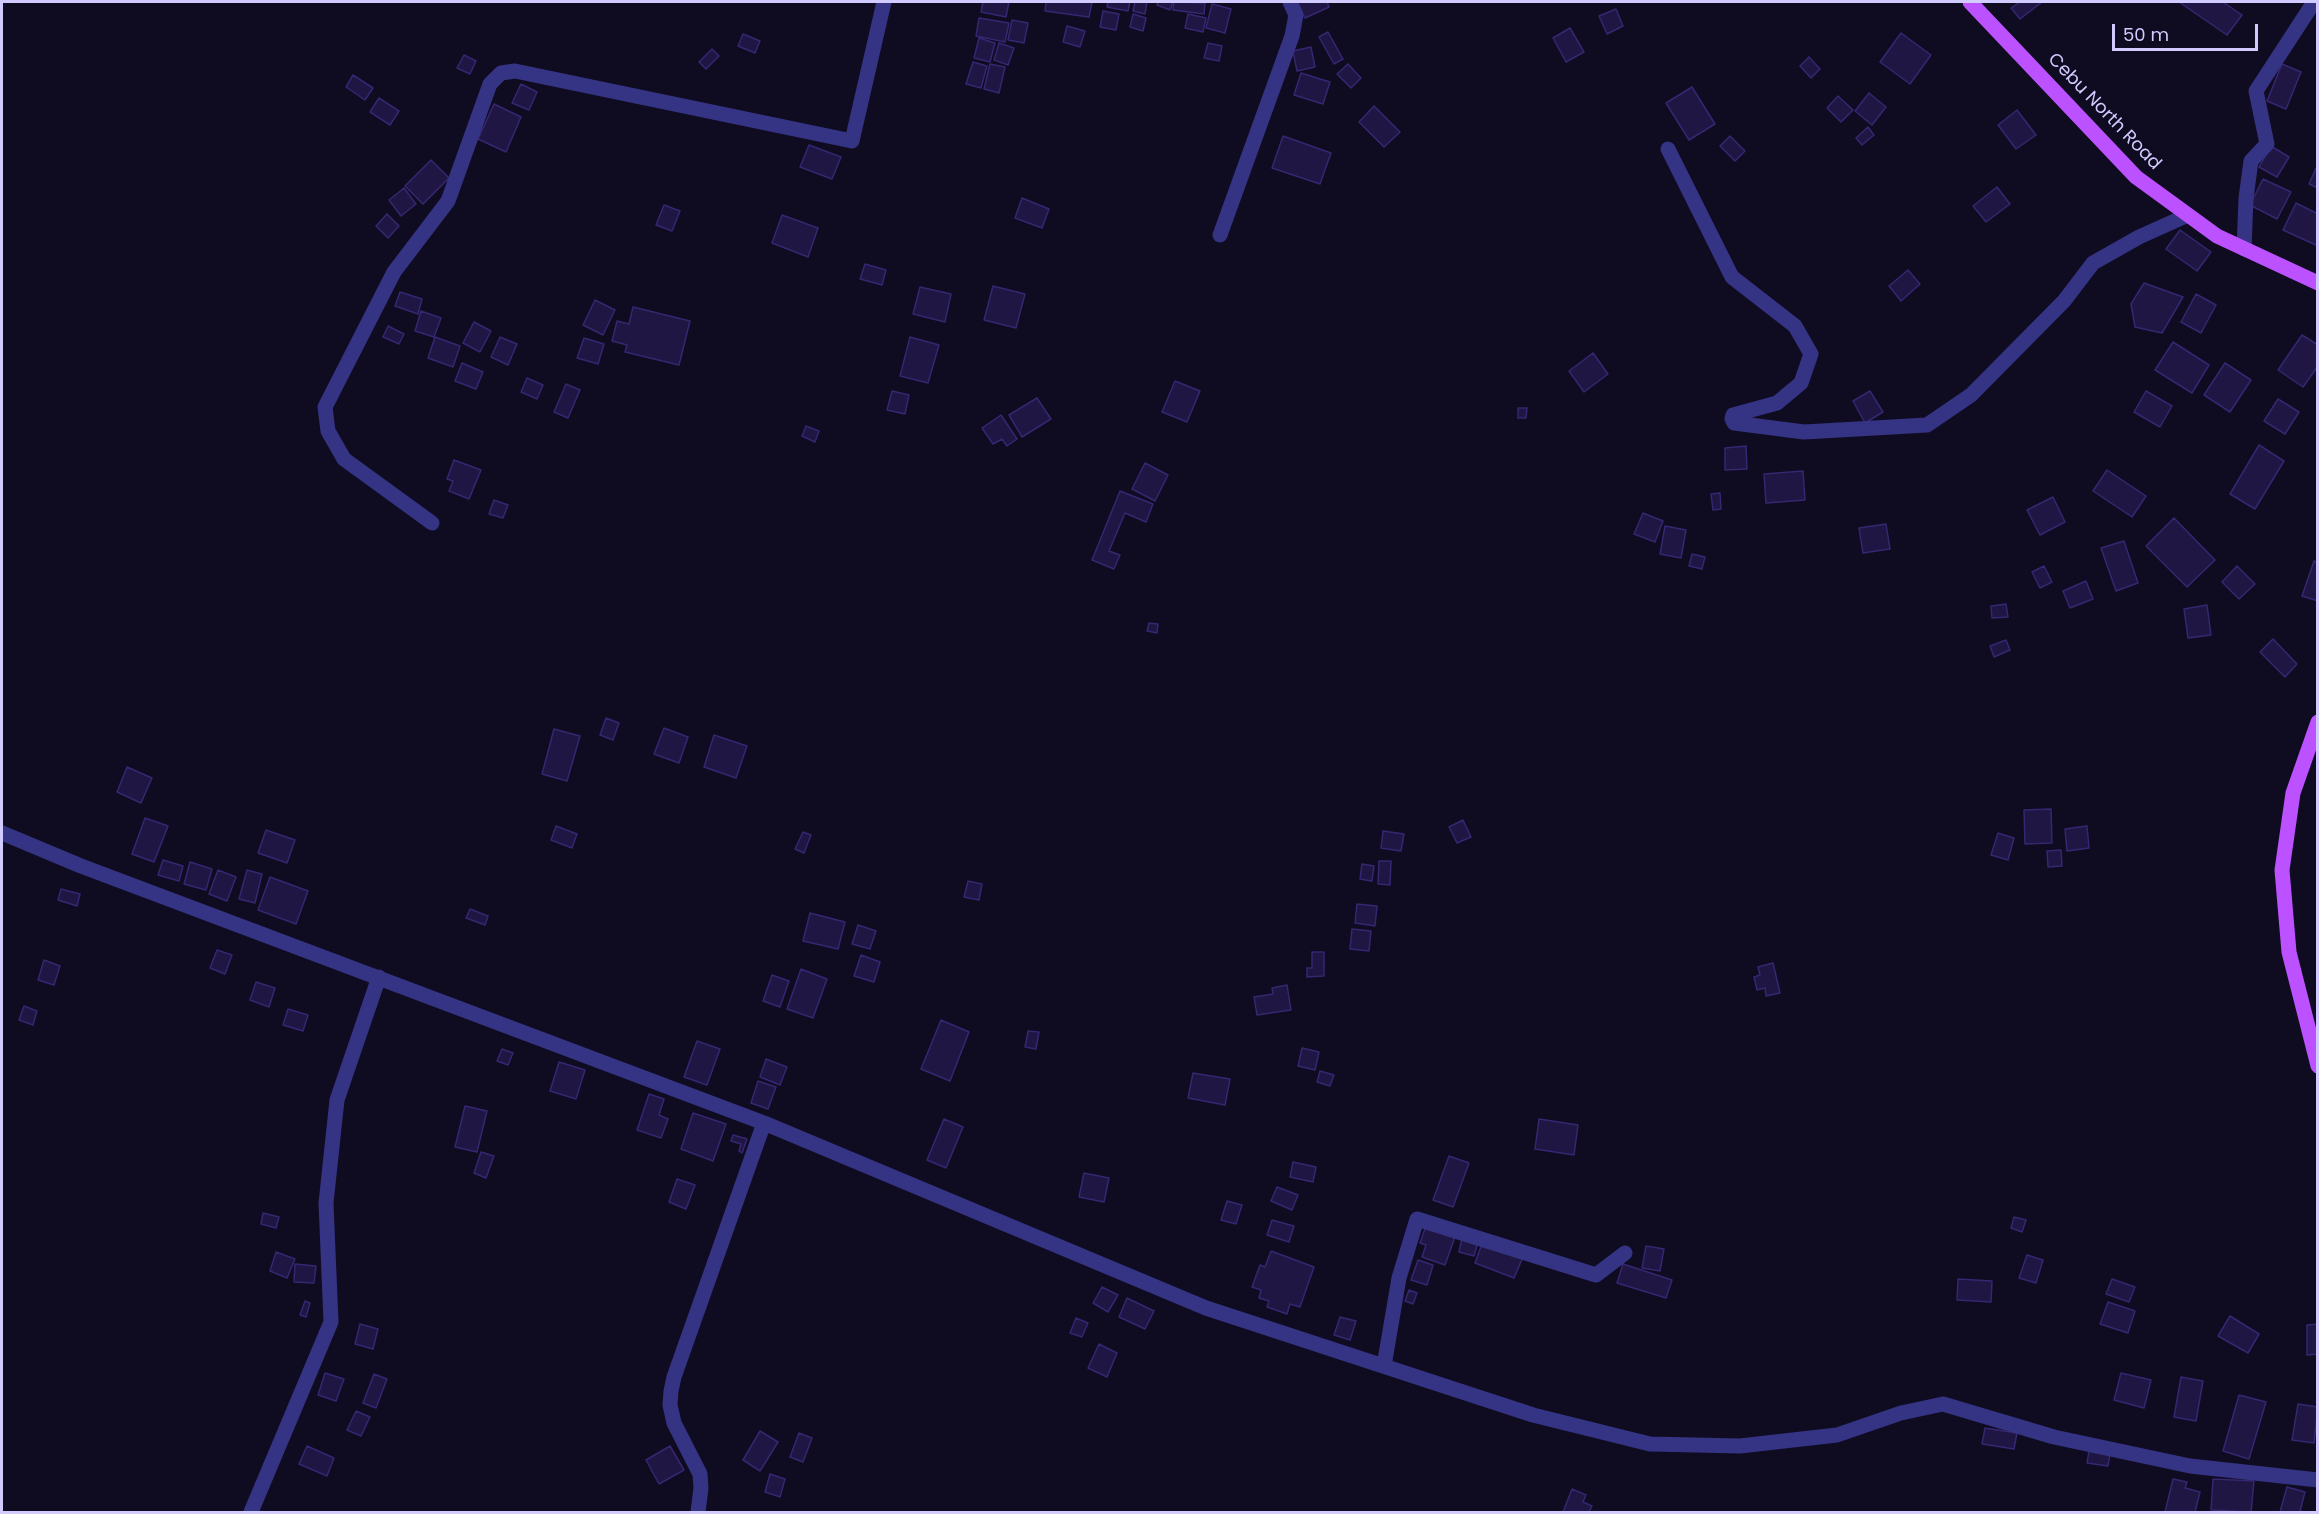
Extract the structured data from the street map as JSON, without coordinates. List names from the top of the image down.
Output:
{
  "streets": {
    "main road": ["Cebu North Road"]
  },
  "scale_bar": "50 m"
}
